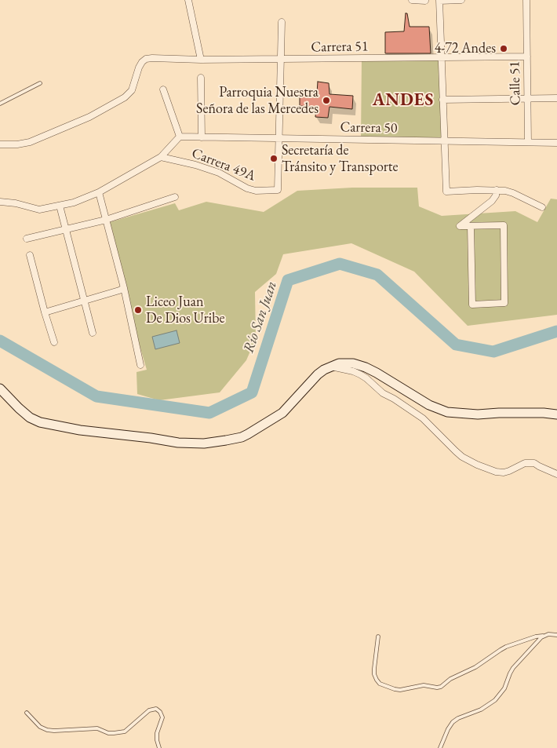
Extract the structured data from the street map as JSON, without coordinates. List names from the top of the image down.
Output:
{
  "streets": {
    "street": [
      "Carrera 51",
      "Calle 51",
      "Carrera 50",
      "Carrera 49A"
    ]
  },
  "crossings": [
    ["Carrera 51", "Calle 51"],
    ["Calle 51", "Carrera 50"],
    ["Carrera 50", "Carrera 49A"]
  ],
  "districts": ["ANDES"],
  "water": ["Río San Juan"],
  "places": [
    "4-72 Andes",
    "Parroquia Nuestra Señora de las Mercedes",
    "Secretaría de Tránsito y Transporte",
    "Liceo Juan De Dios Uribe"
  ]
}
